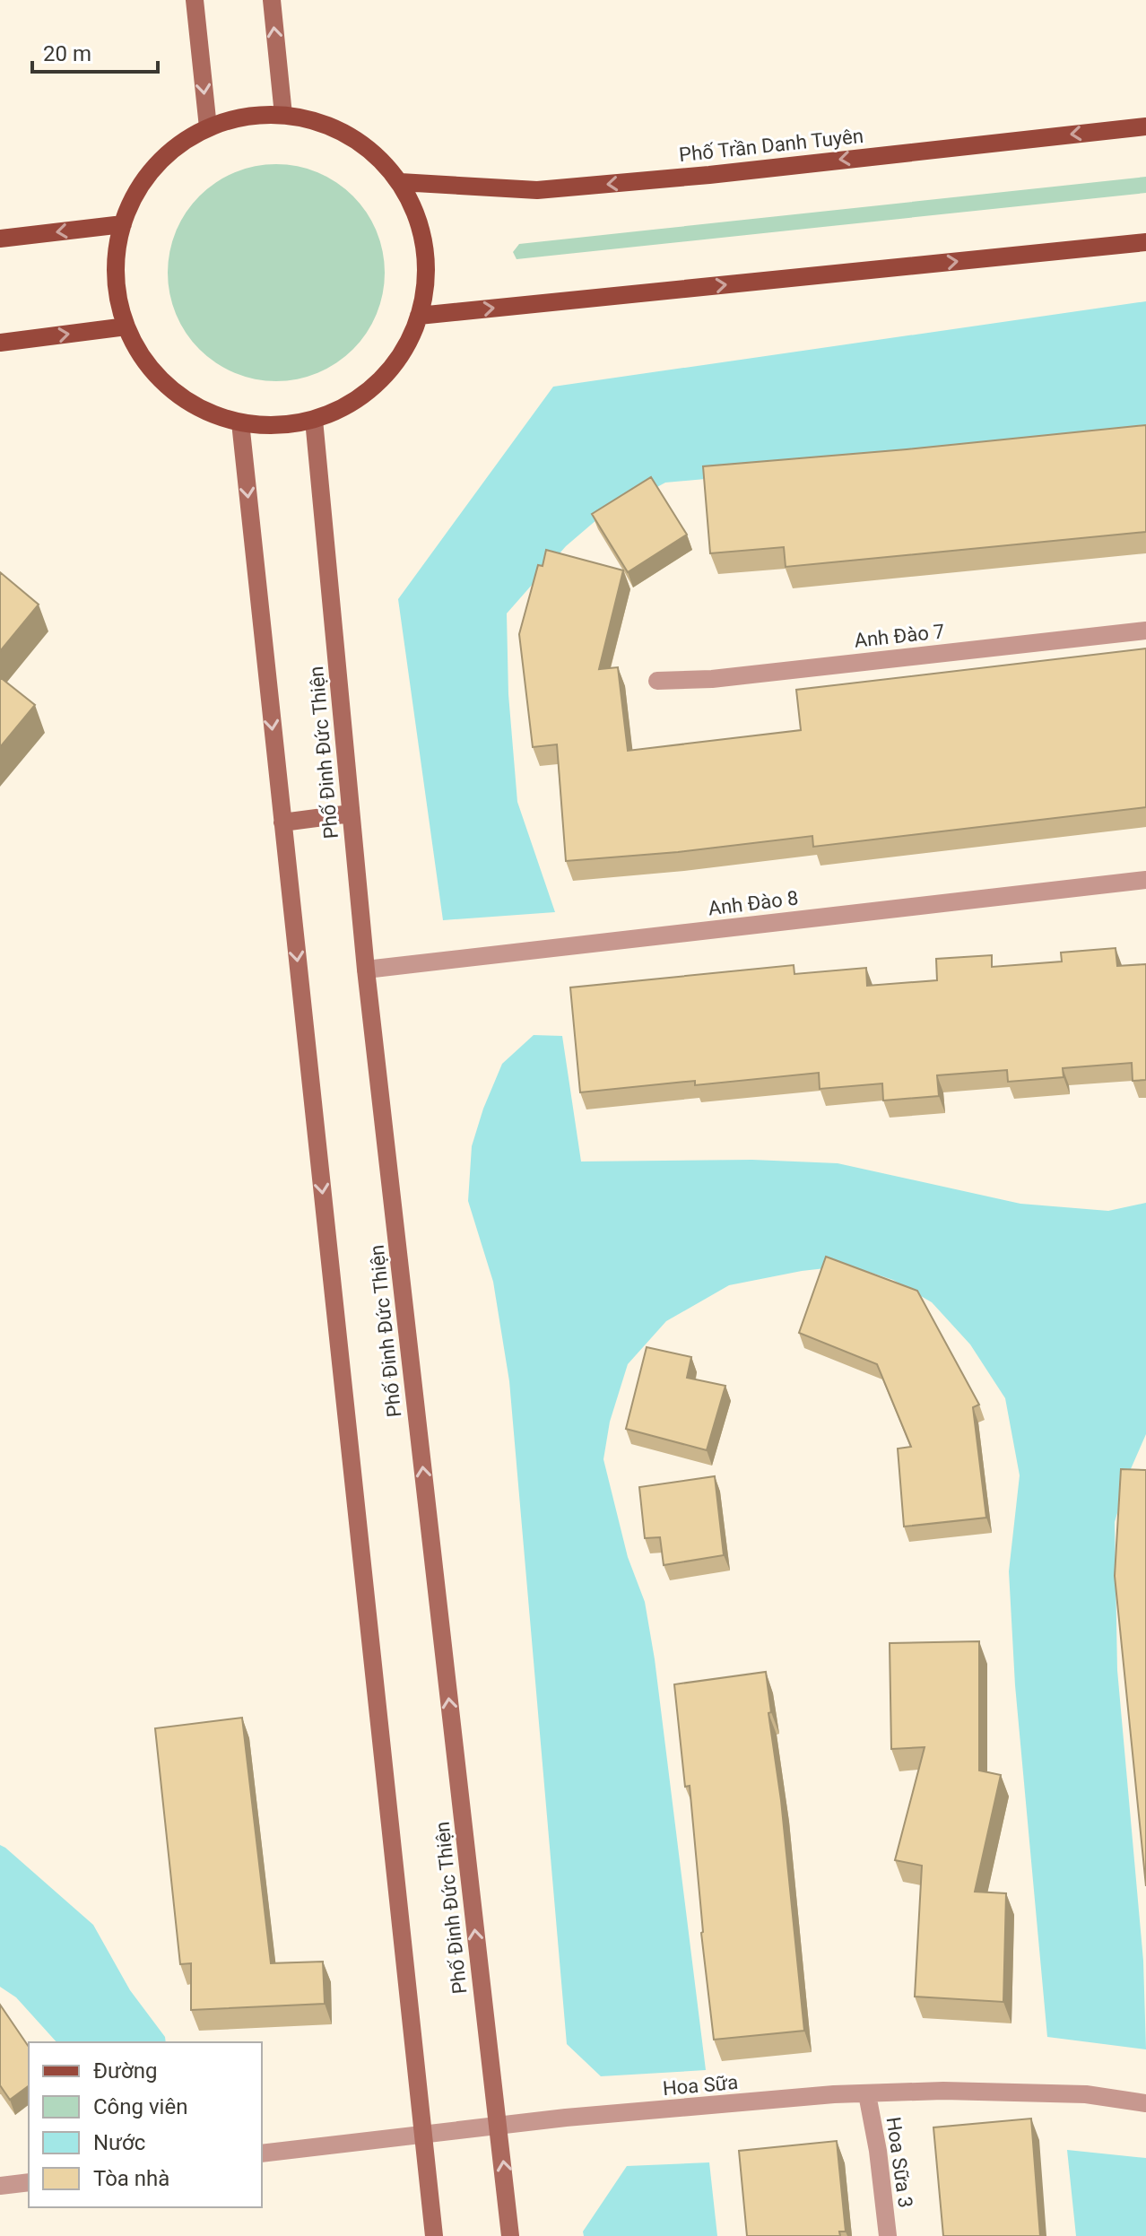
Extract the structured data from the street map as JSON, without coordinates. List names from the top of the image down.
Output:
{
  "streets": {
    "main road": ["Phố Trần Danh Tuyên"],
    "street": [
      "Anh Đào 7",
      "Phố Đinh Đức Thiện",
      "Anh Đào 8",
      "Hoa Sữa",
      "Hoa Sữa 3"
    ]
  },
  "crossings": [
    ["Phố Đinh Đức Thiện", "Anh Đào 8"],
    ["Phố Đinh Đức Thiện", "Hoa Sữa"],
    ["Hoa Sữa", "Hoa Sữa 3"]
  ],
  "legend": [
    "Đường",
    "Công viên",
    "Nước",
    "Tòa nhà"
  ],
  "scale_bar": "20 m"
}
